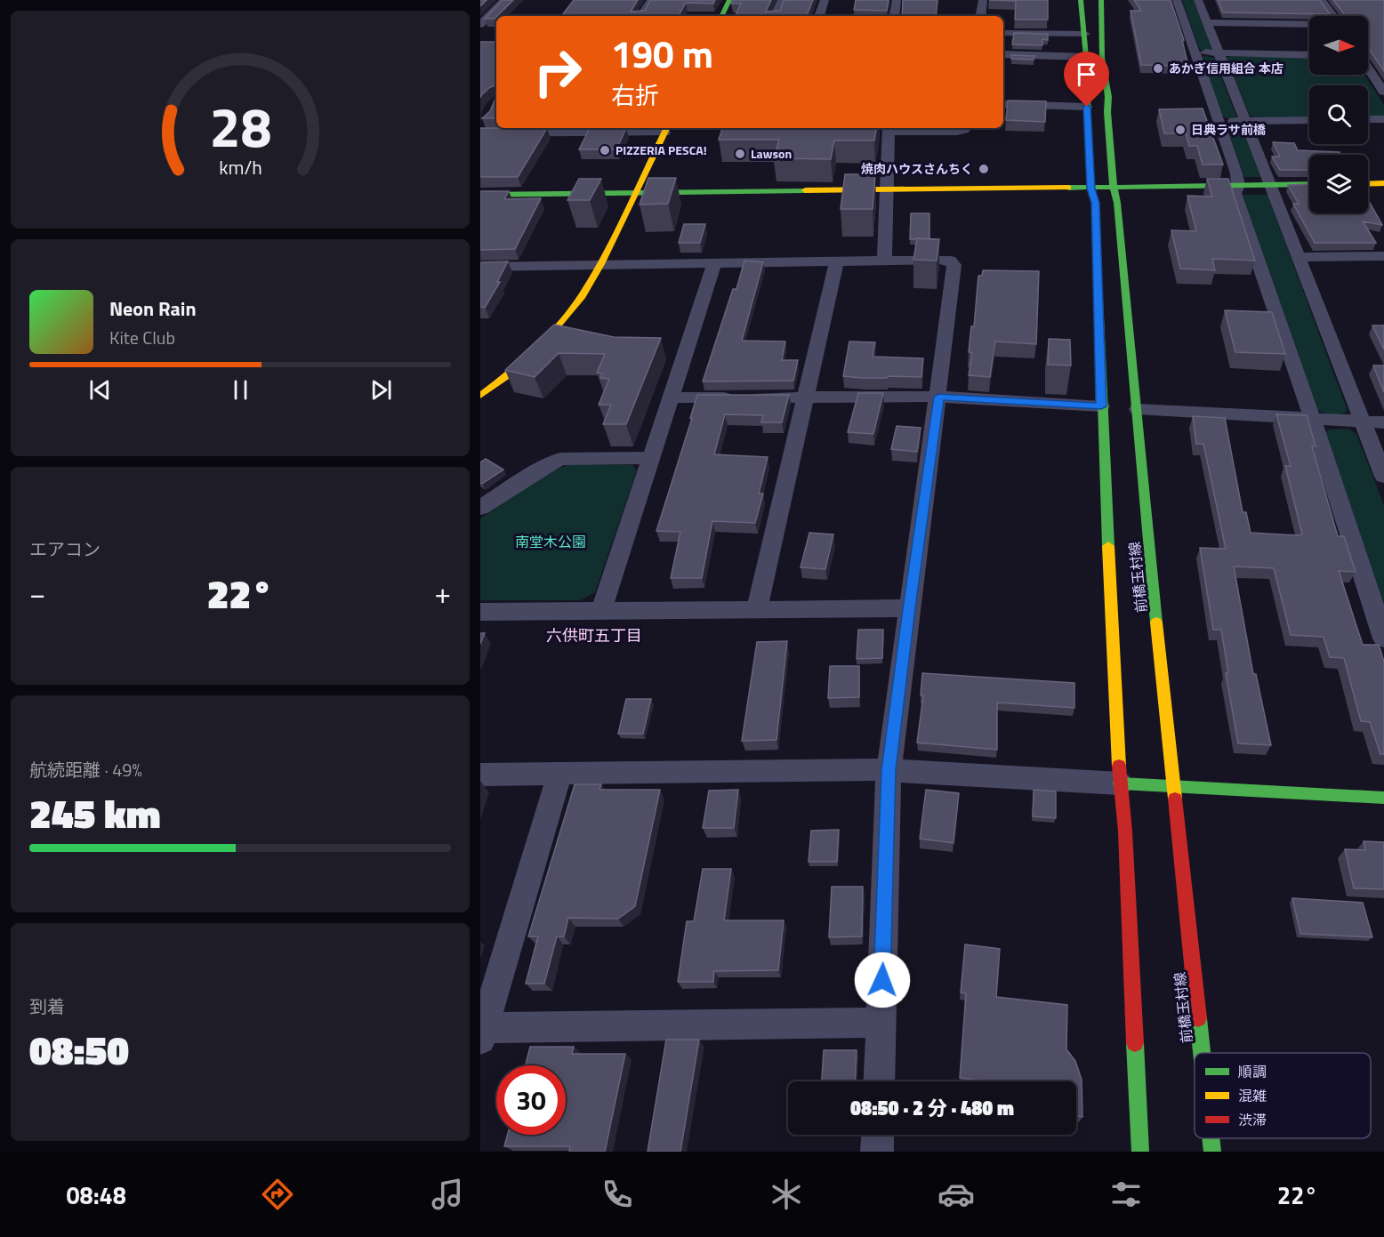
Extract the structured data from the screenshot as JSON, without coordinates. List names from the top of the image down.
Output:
{
  "streets": {
    "main road": ["前橋玉村線"]
  },
  "districts": ["六供町五丁目"],
  "parks": ["南堂木公園"],
  "places": [
    "あかぎ信用組合 本店",
    "日典ラサ前橋",
    "PIZZERIA PESCA!",
    "Lawson",
    "焼肉ハウスさんちく"
  ],
  "legend": ["順調", "混雑", "渋滞"],
  "north": "right",
  "page": {
    "turn": ["190 m", "右折"],
    "song": ["Neon Rain", "Kite Club"],
    "tile": [
      "エアコン",
      ["航続距離 · 49%", "245 km"],
      ["到着", "08:50"]
    ],
    "heat": ["−", "22°", "+"],
    "limit": "30",
    "trip": "08:50 · 2 分 · 480 m",
    "tabs": ["08:48", "22°"],
    "gauge": ["28", "km/h"]
  }
}
